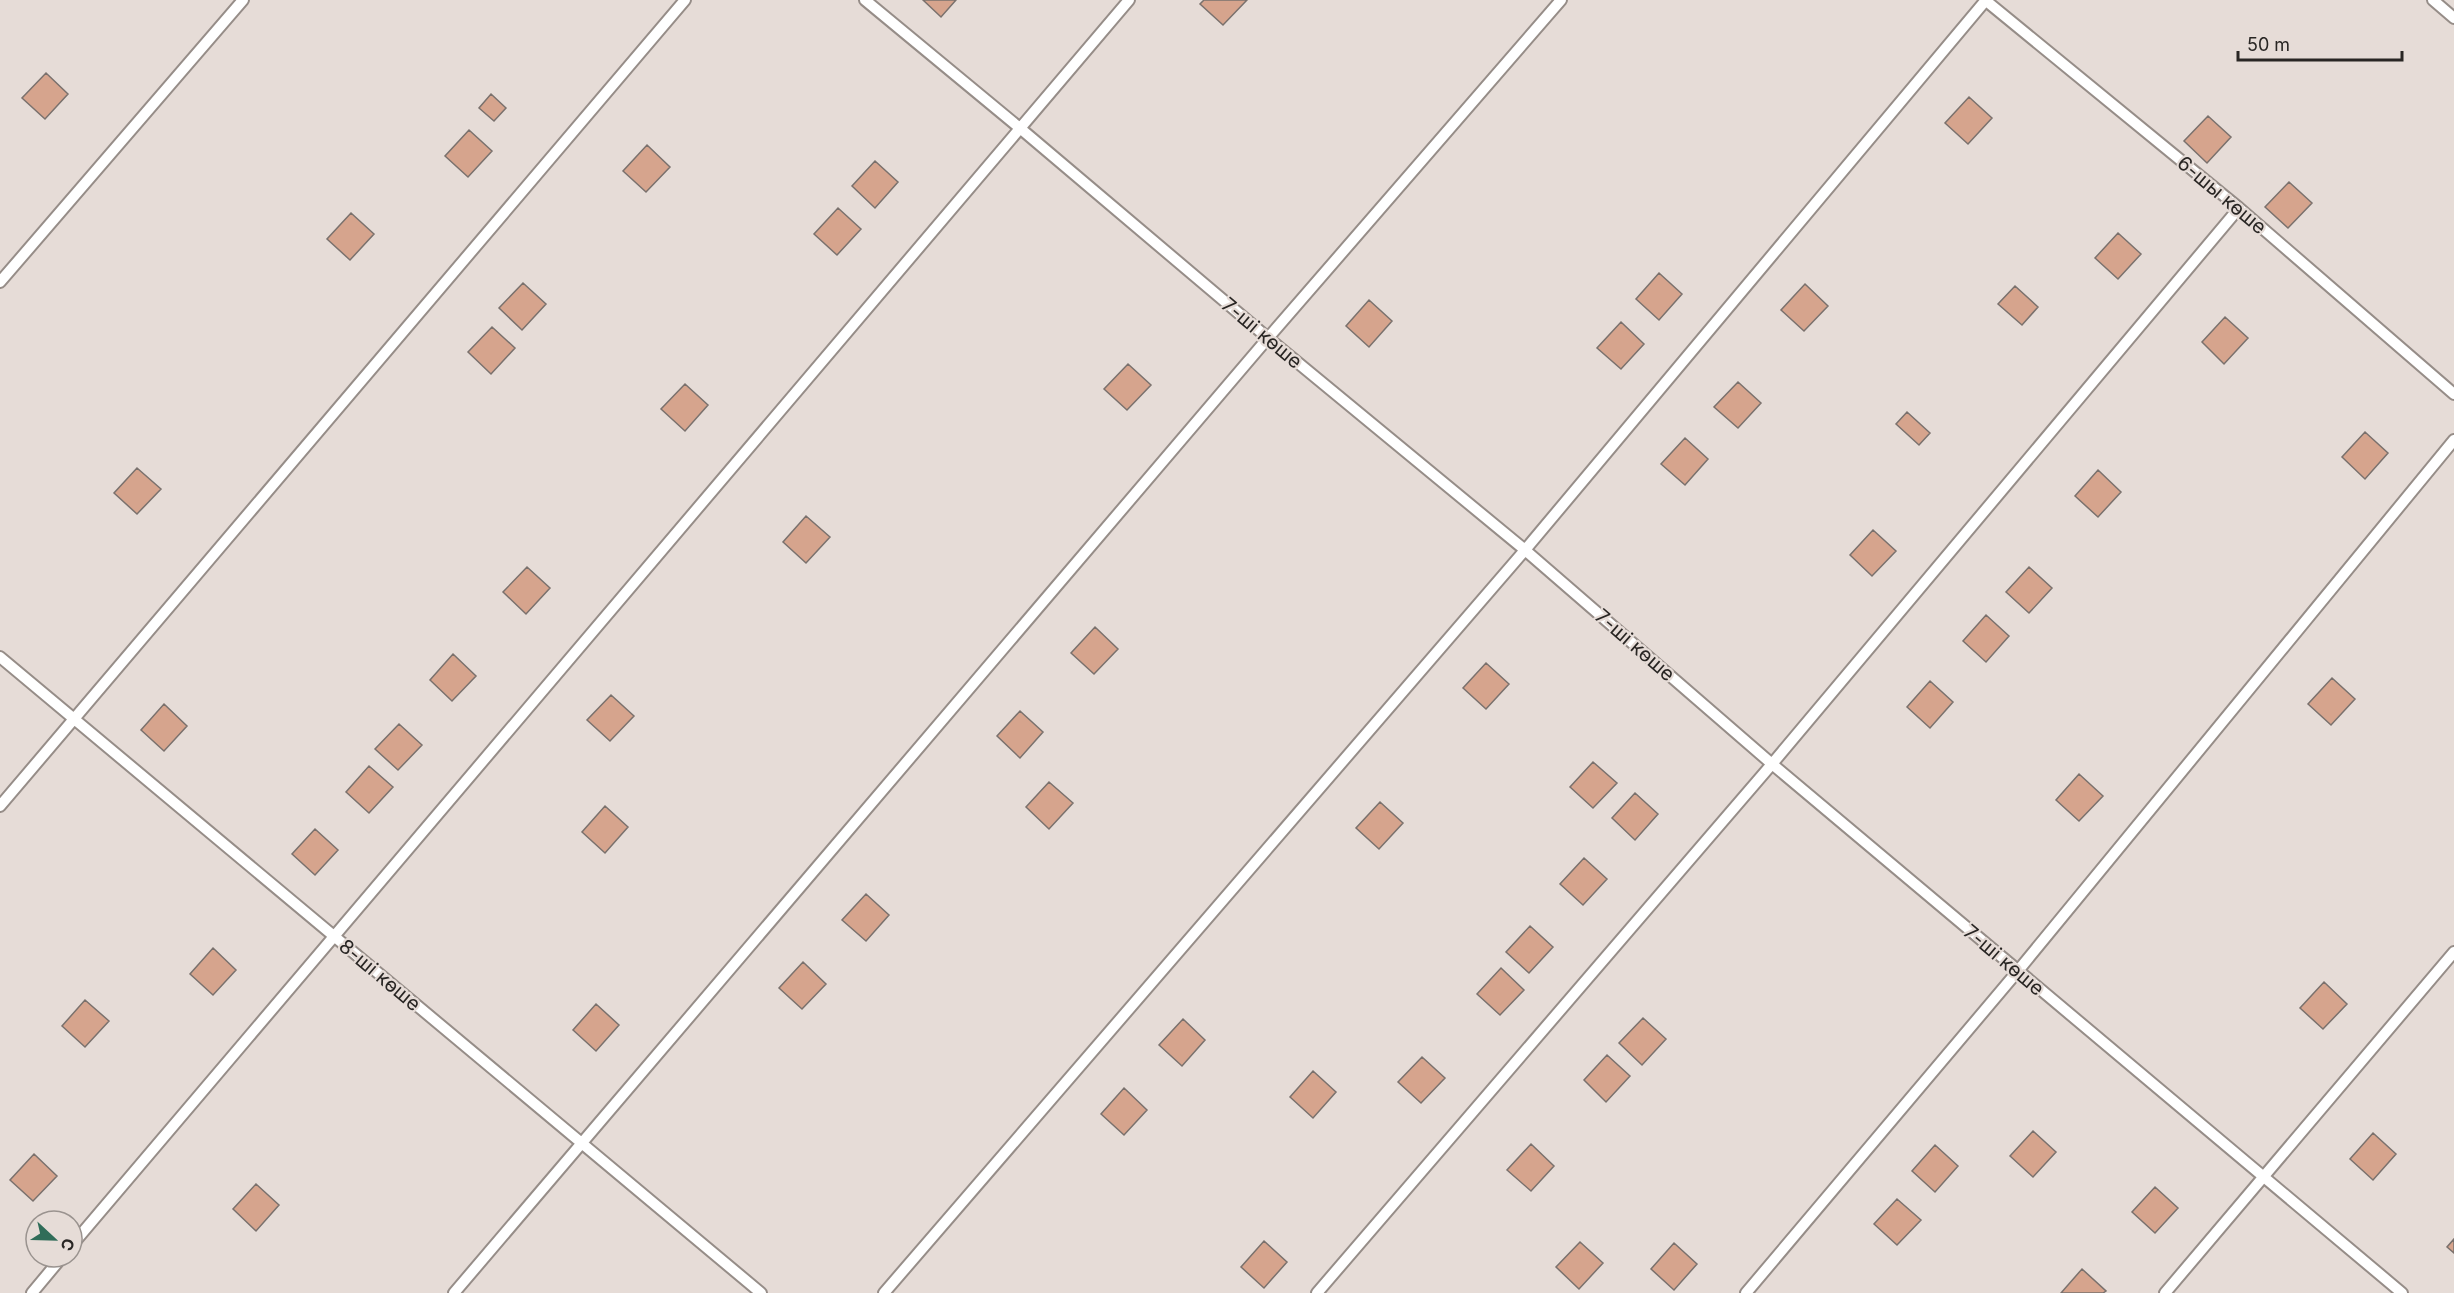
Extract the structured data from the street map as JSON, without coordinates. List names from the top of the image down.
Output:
{
  "streets": {
    "lane": ["6-шы көше", "7-ші көше", "8-ші көше"]
  },
  "scale_bar": "50 m",
  "north": "right"
}
